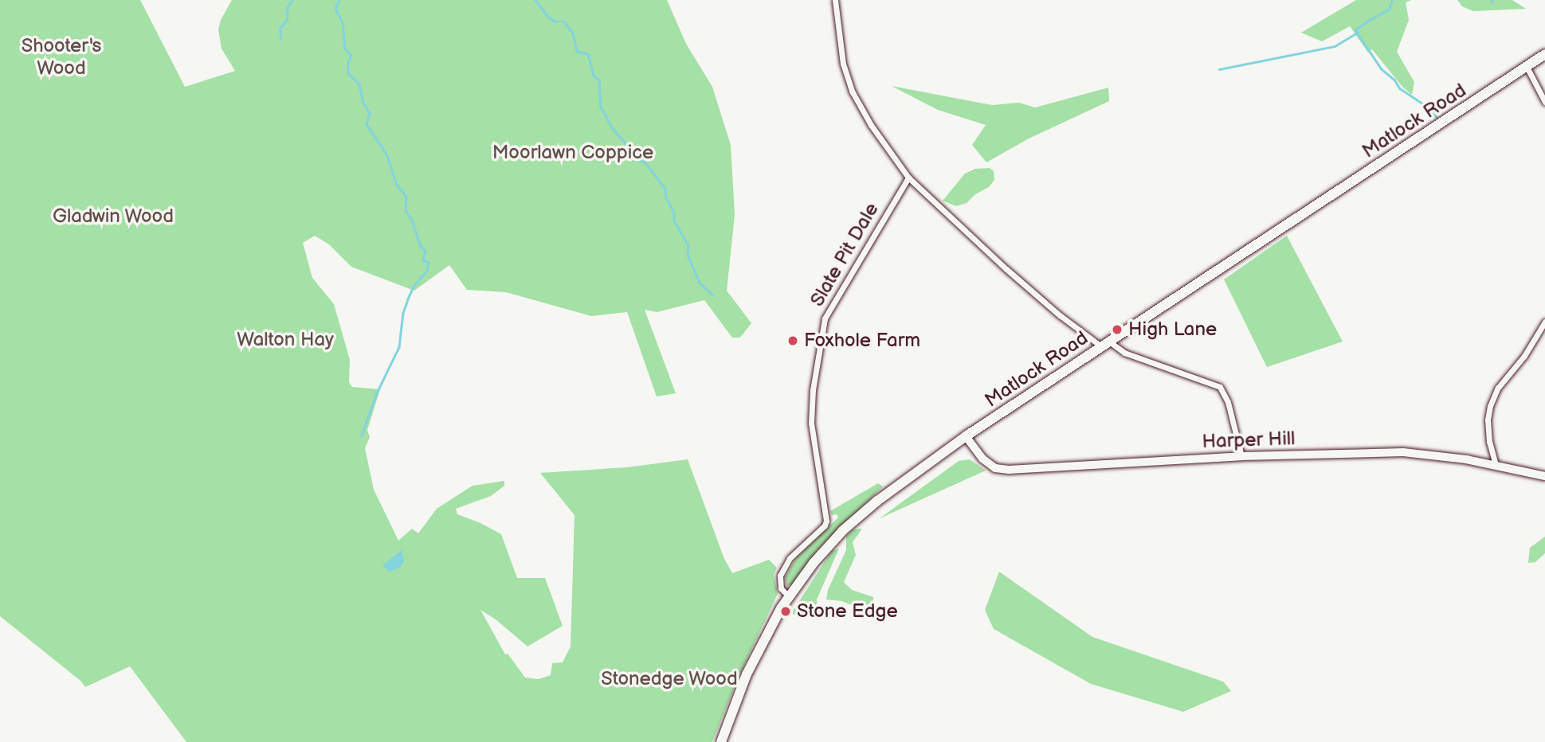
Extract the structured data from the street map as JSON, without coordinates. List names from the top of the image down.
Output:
{
  "streets": {
    "main road": ["Matlock Road"],
    "street": ["Slate Pit Dale", "Harper Hill"]
  },
  "crossings": [
    ["Matlock Road", "Slate Pit Dale"],
    ["Matlock Road", "Harper Hill"]
  ],
  "parks": [
    "Shooter's Wood",
    "Moorlawn Coppice",
    "Gladwin Wood",
    "Walton Hay",
    "Stonedge Wood"
  ],
  "places": ["High Lane", "Foxhole Farm", "Stone Edge"]
}
